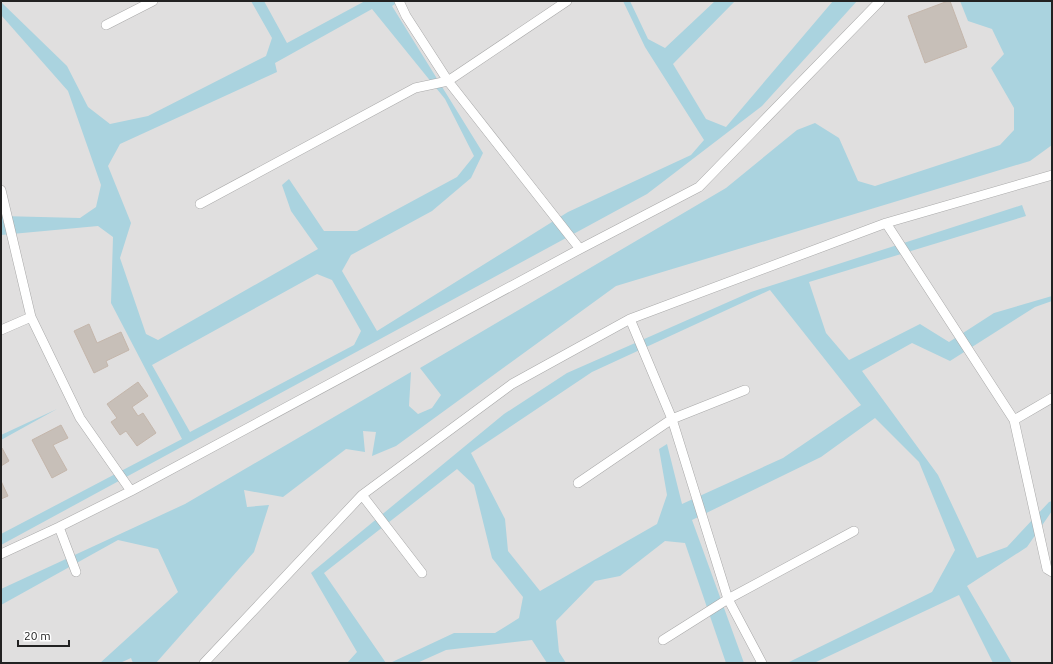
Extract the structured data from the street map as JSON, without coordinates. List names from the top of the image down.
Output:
{
  "scale_bar": "20 m"
}
